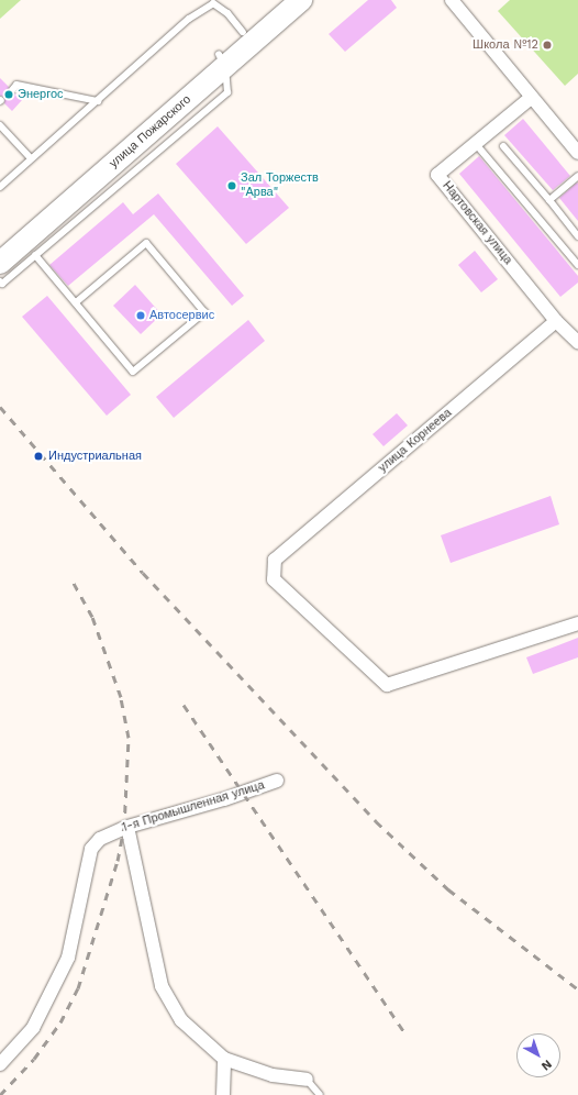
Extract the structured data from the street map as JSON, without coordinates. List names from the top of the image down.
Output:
{
  "streets": {
    "main road": ["улица Пожарского"],
    "street": ["Нартовская улица", "улица Корнеева", "1-я Промышленная улица"]
  },
  "crossings": [
    ["Нартовская улица", "улица Корнеева"]
  ],
  "places": [
    "Школа №12",
    "Энергос",
    "Зал Торжеств \"Арва\"",
    "Автосервис",
    "Индустриальная"
  ],
  "north": "bottom right"
}
